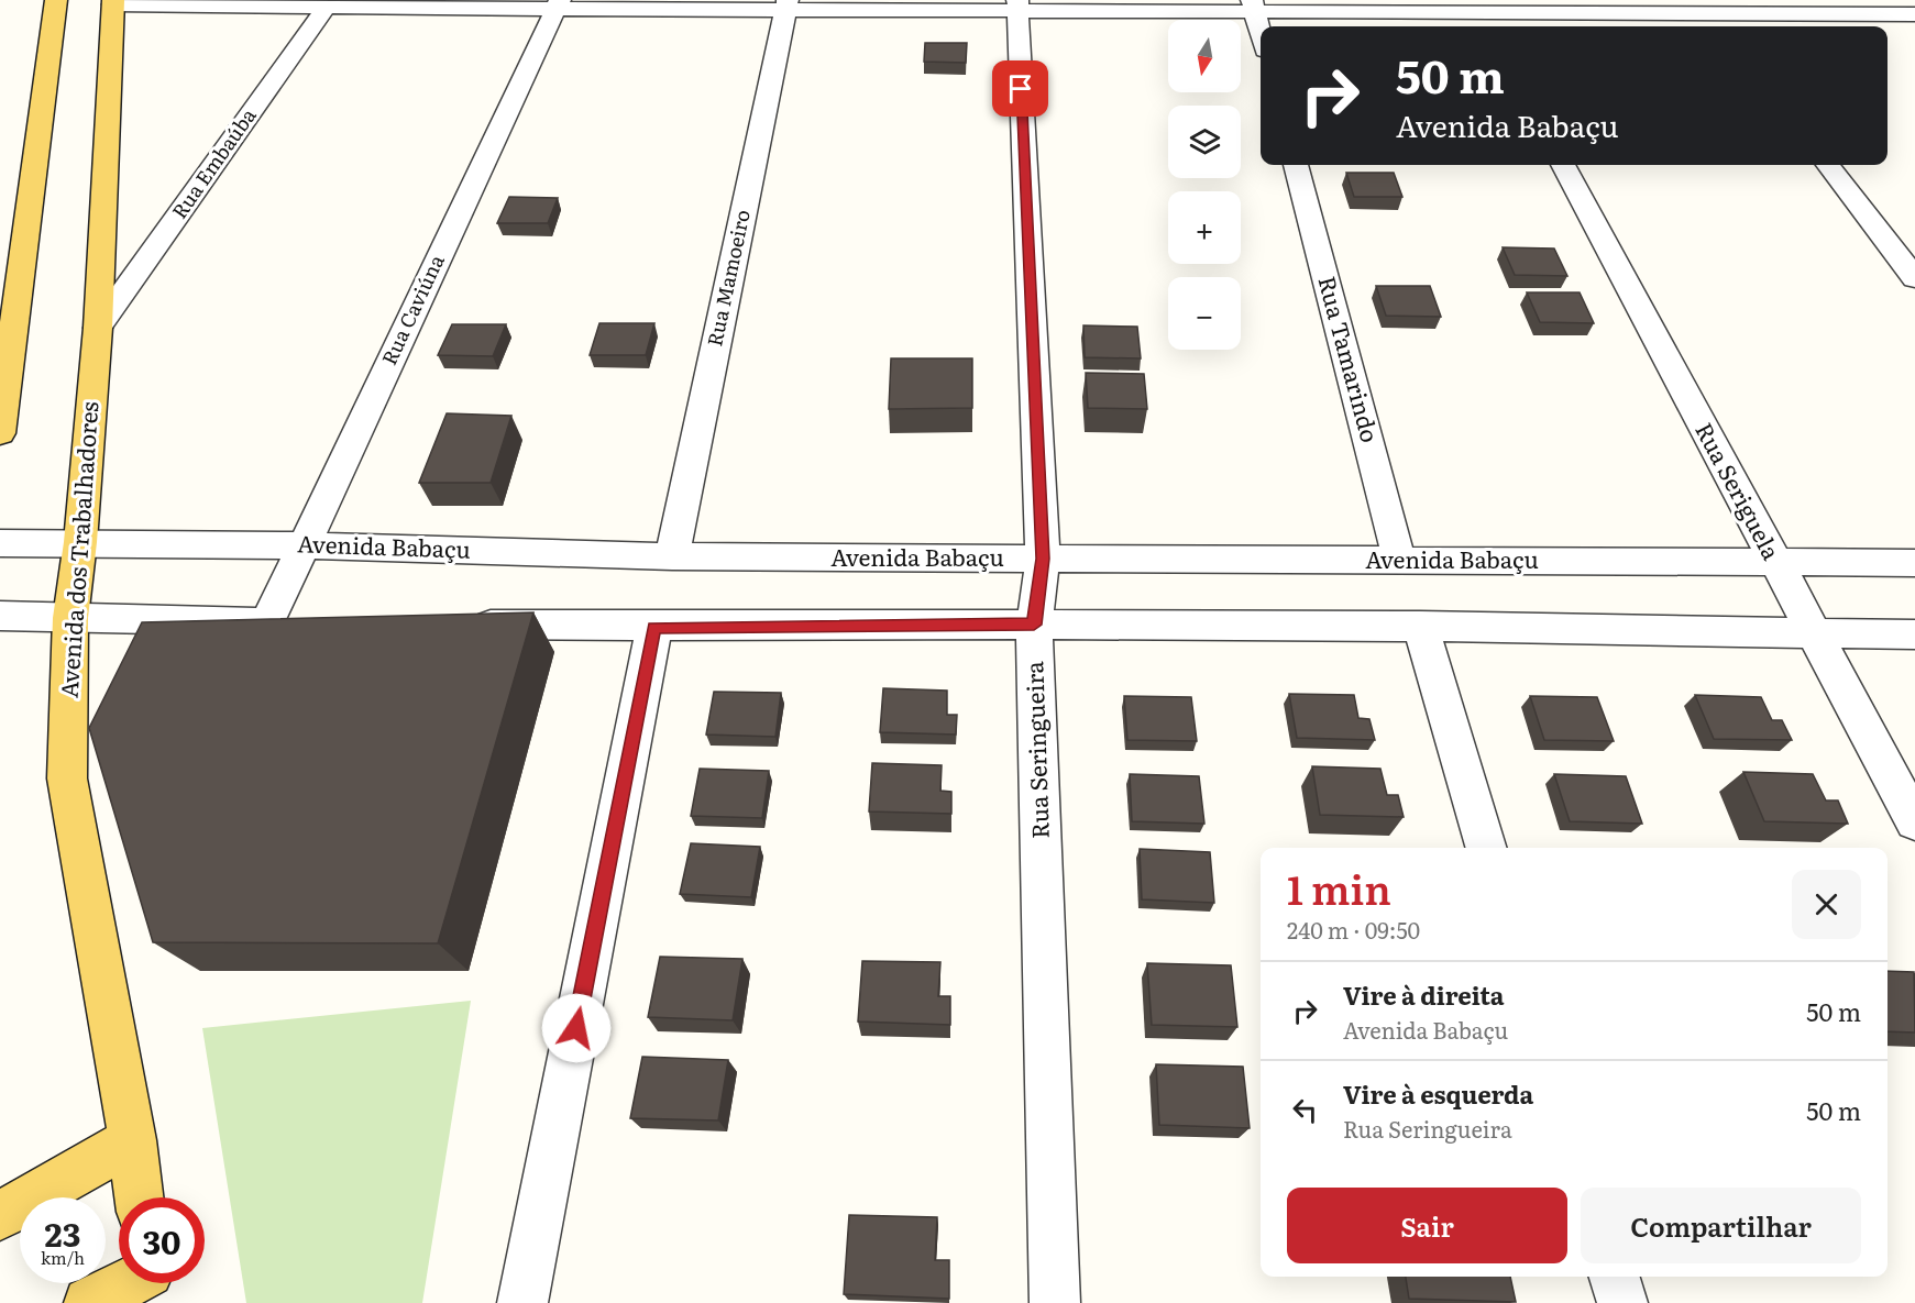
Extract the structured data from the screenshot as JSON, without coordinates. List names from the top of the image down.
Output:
{
  "streets": {
    "main road": ["Avenida dos Trabalhadores"],
    "street": [
      "Rua Embaúba",
      "Rua Mamoeiro",
      "Rua Caviúna",
      "Rua Tamarindo",
      "Rua Seriguela",
      "Avenida Babaçu",
      "Rua Seringueira"
    ]
  },
  "crossings": [
    ["Rua Embaúba", "Avenida dos Trabalhadores"],
    ["Rua Mamoeiro", "Avenida Babaçu"],
    ["Rua Caviúna", "Avenida Babaçu"],
    ["Rua Tamarindo", "Avenida Babaçu"],
    ["Rua Seriguela", "Avenida Babaçu"],
    ["Avenida Babaçu", "Avenida dos Trabalhadores"],
    ["Avenida Babaçu", "Rua Seringueira"]
  ],
  "north": "bottom",
  "page": {
    "map_buttons": ["+", "−"],
    "turn": ["50 m", "Avenida Babaçu"],
    "heading": ["1 min", "240 m · 09:50"],
    "list": [
      {
        "name": "Vire à direita",
        "note": "Avenida Babaçu",
        "value": "50 m"
      },
      {
        "name": "Vire à esquerda",
        "note": "Rua Seringueira",
        "value": "50 m"
      }
    ],
    "buttons": ["Sair", "Compartilhar"],
    "speed": "23 km/h",
    "limit": "30"
  }
}
